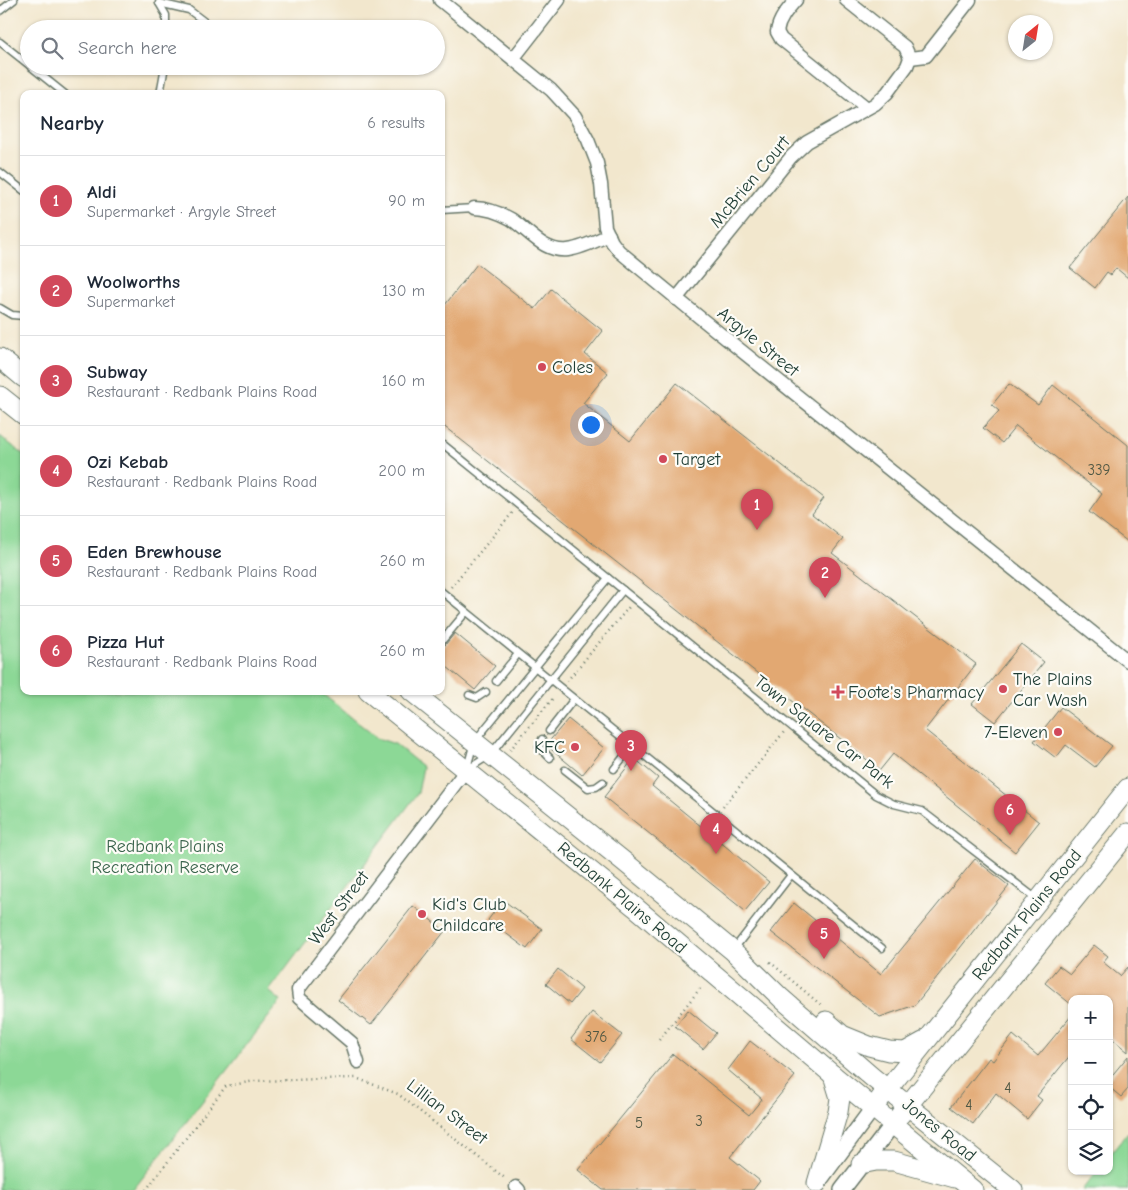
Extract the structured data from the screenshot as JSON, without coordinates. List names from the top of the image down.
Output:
{
  "streets": {
    "main road": ["Redbank Plains Road", "Jones Road"],
    "street": ["McBrien Court", "Argyle Street", "West Street"],
    "lane": ["Town Square Car Park"],
    "path": ["Lillian Street"]
  },
  "crossings": [
    ["McBrien Court", "Argyle Street"],
    ["Town Square Car Park", "Redbank Plains Road"],
    ["Redbank Plains Road", "West Street"],
    ["Redbank Plains Road", "Jones Road"]
  ],
  "parks": ["Redbank Plains Recreation Reserve"],
  "places": {
    "other": [
      "Coles",
      "Target",
      "The Plains Car Wash",
      "7-Eleven",
      "KFC",
      "Kid's Club Childcare"
    ],
    "health": ["Foote's Pharmacy"]
  },
  "house_numbers": [
    "339",
    "376",
    "4",
    "4",
    "3",
    "5"
  ],
  "north": "top right",
  "page": {
    "search": "Search here",
    "heading": ["Nearby", "6 results"],
    "list": [
      {
        "mark": "1",
        "name": "Aldi",
        "note": "Supermarket · Argyle Street",
        "value": "90 m"
      },
      {
        "mark": "2",
        "name": "Woolworths",
        "note": "Supermarket",
        "value": "130 m"
      },
      {
        "mark": "3",
        "name": "Subway",
        "note": "Restaurant · Redbank Plains Road",
        "value": "160 m"
      },
      {
        "mark": "4",
        "name": "Ozi Kebab",
        "note": "Restaurant · Redbank Plains Road",
        "value": "200 m"
      },
      {
        "mark": "5",
        "name": "Eden Brewhouse",
        "note": "Restaurant · Redbank Plains Road",
        "value": "260 m"
      },
      {
        "mark": "6",
        "name": "Pizza Hut",
        "note": "Restaurant · Redbank Plains Road",
        "value": "260 m"
      }
    ],
    "pins": [
      "1",
      "2",
      "3",
      "6",
      "4",
      "5"
    ],
    "map_buttons": ["+", "−"]
  }
}
